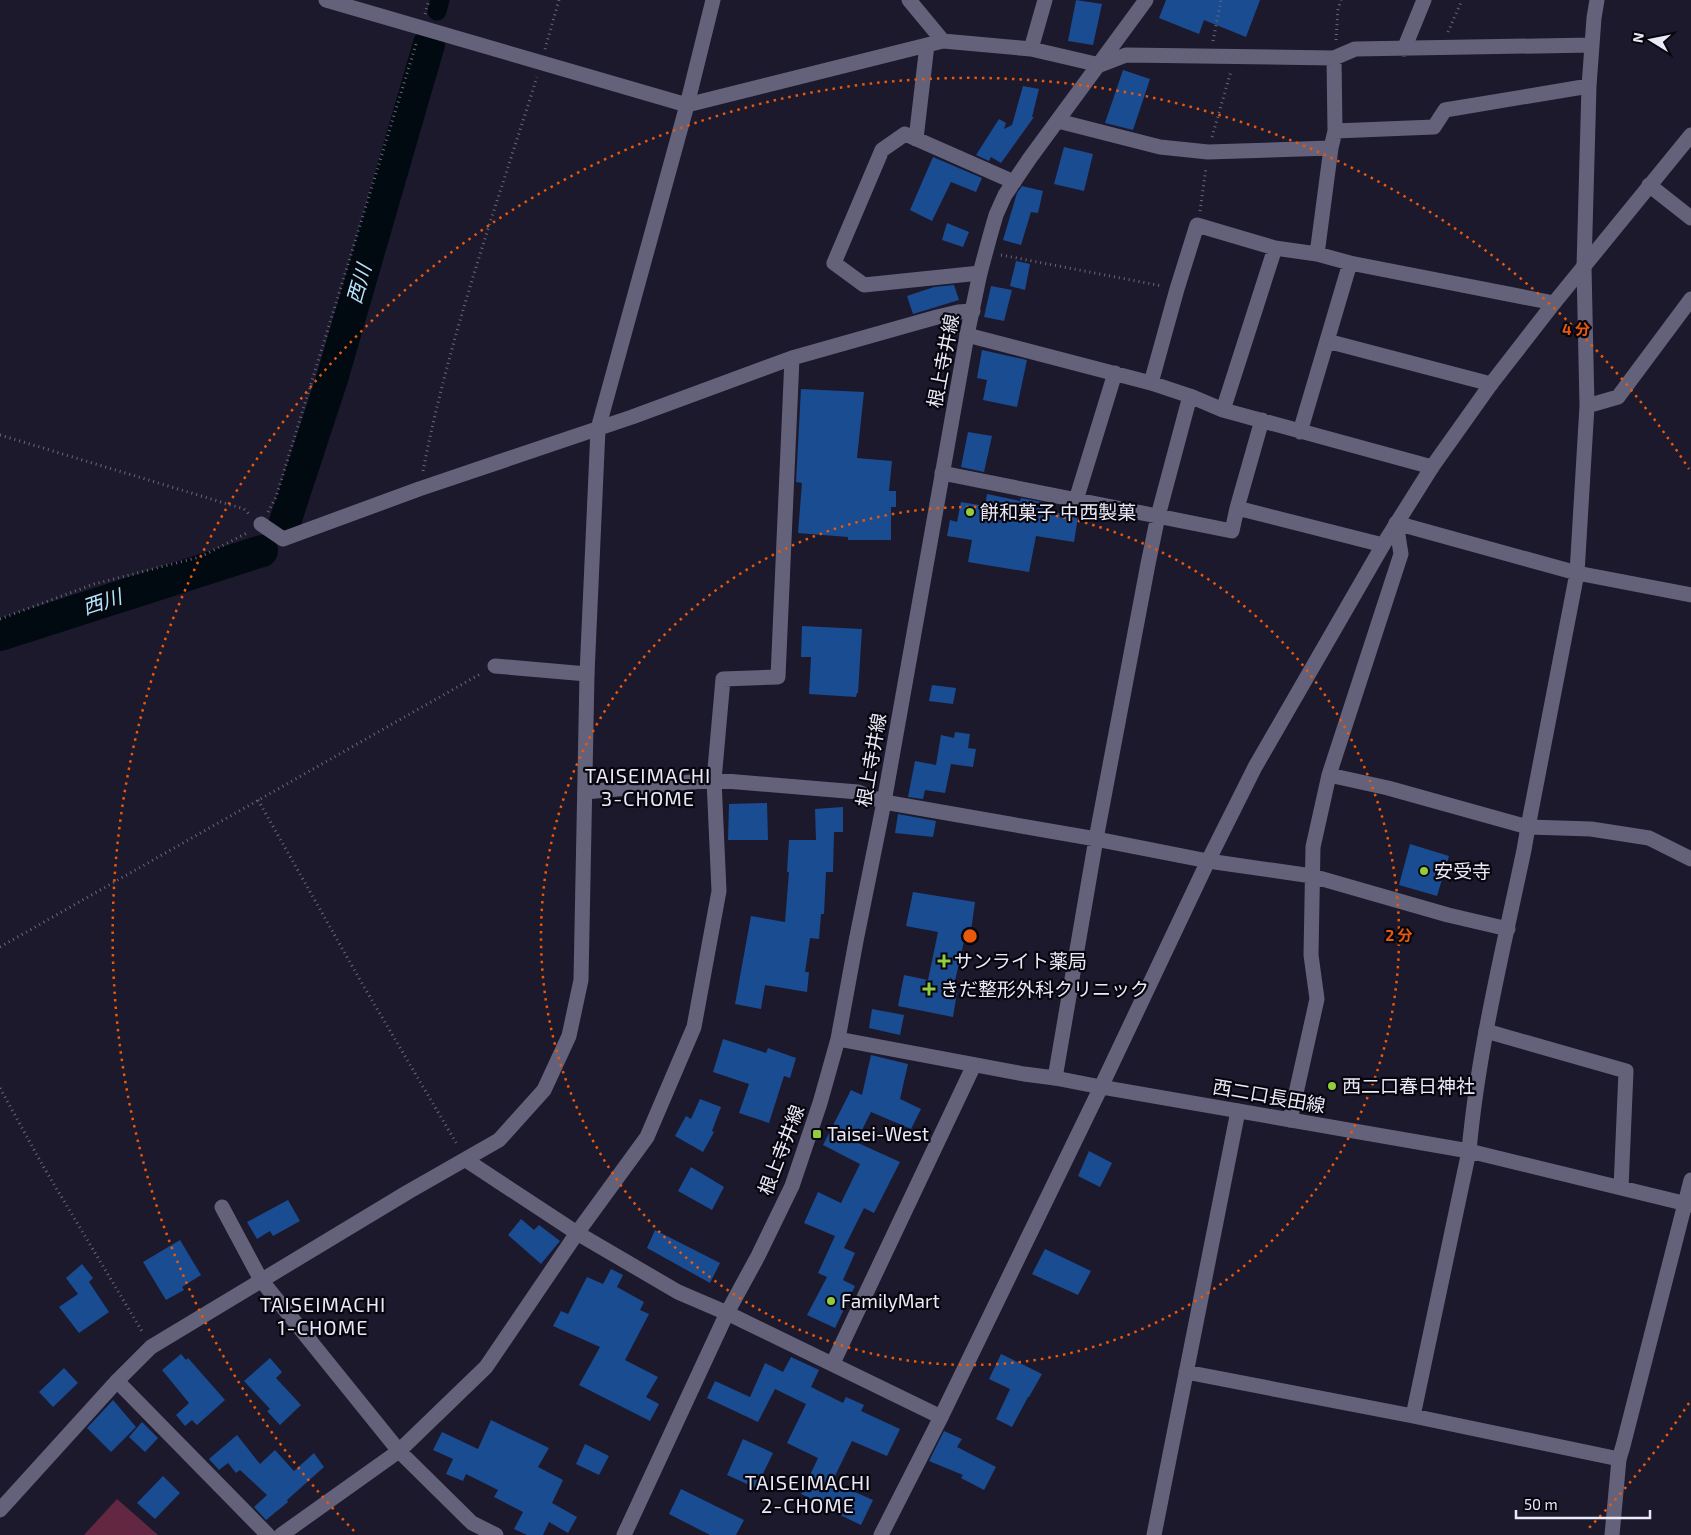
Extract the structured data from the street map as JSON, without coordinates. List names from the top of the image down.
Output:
{
  "streets": {
    "street": ["根上寺井線", "西二口長田線"]
  },
  "crossings": [
    ["根上寺井線", "西二口長田線"]
  ],
  "districts": ["TAISEIMACHI 3-CHOME", "TAISEIMACHI 1-CHOME", "TAISEIMACHI 2-CHOME"],
  "water": ["西川"],
  "places": {
    "other": [
      "餅和菓子 中西製菓",
      "安受寺",
      "西二口春日神社",
      "FamilyMart"
    ],
    "health": ["サンライト薬局", "きだ整形外科クリニック"],
    "transit": ["Taisei-West"]
  },
  "scale_bar": "50 m",
  "north": "left",
  "rings": ["4 分", "2 分"]
}
